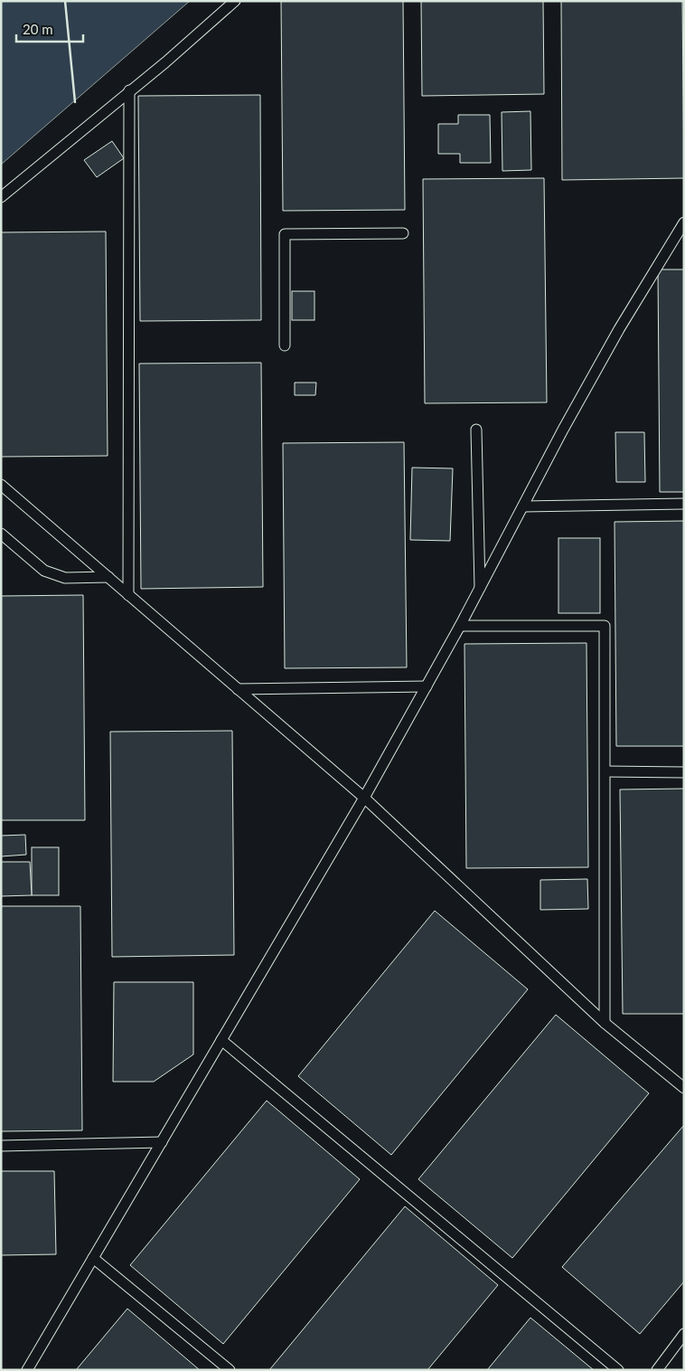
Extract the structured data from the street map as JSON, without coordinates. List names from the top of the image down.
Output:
{
  "scale_bar": "20 m"
}
